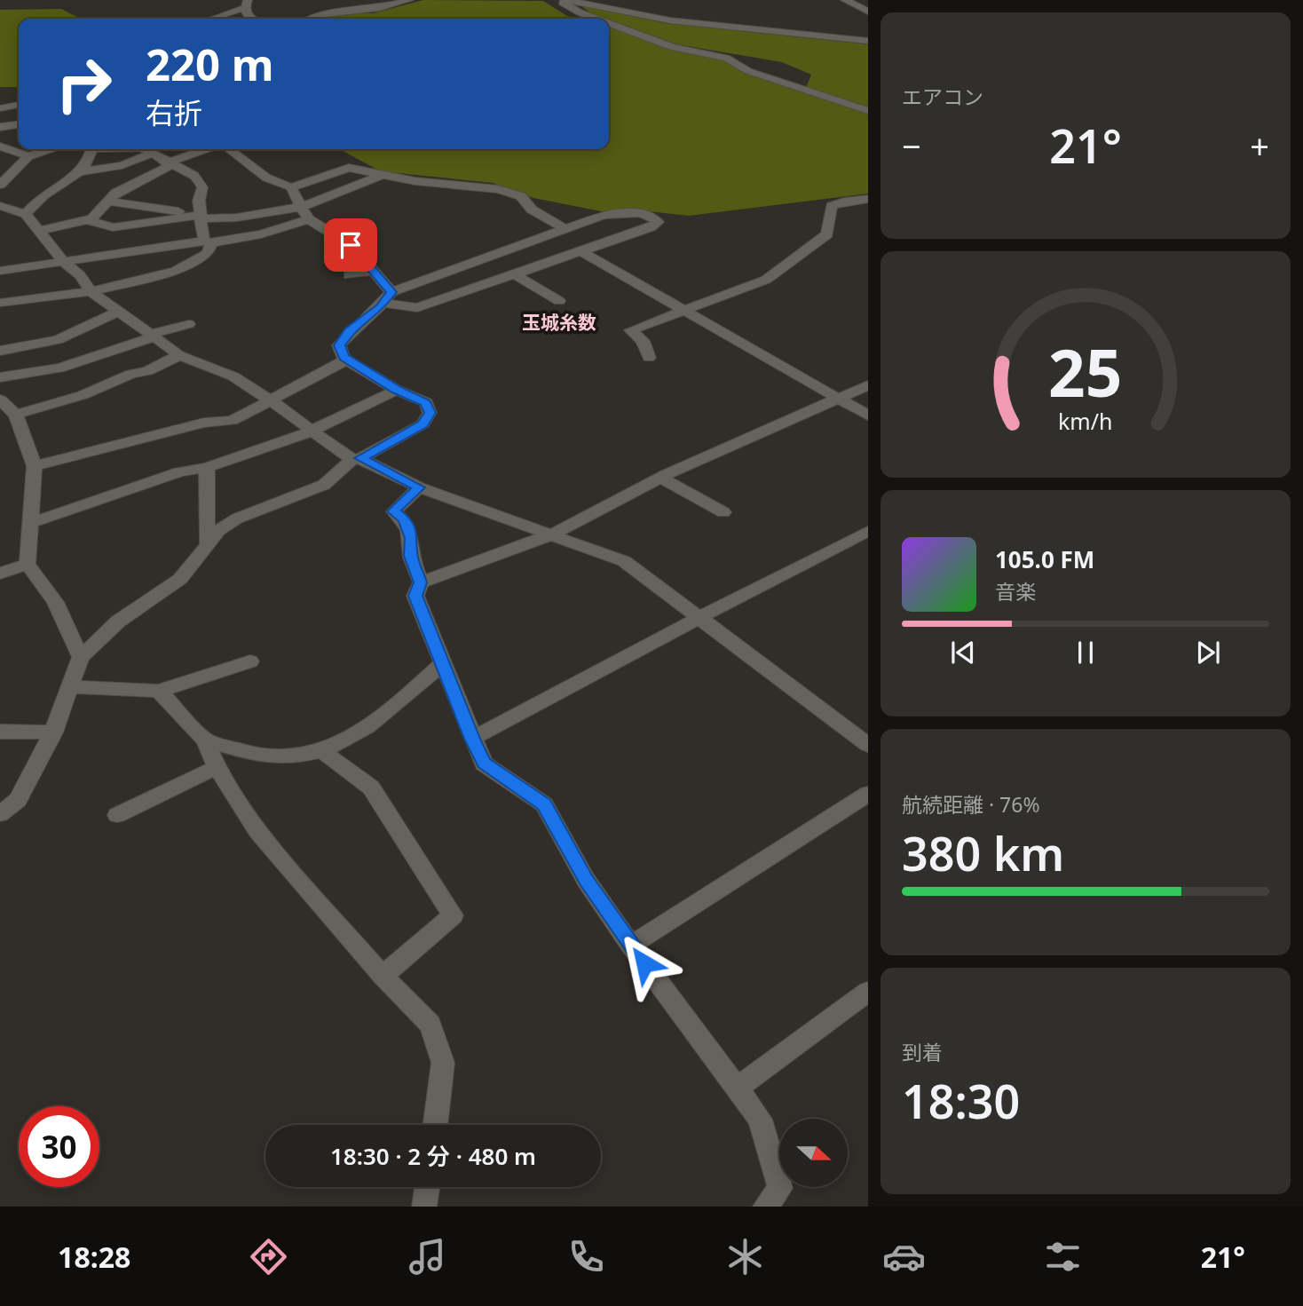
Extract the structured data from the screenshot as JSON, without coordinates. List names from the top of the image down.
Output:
{
  "districts": ["玉城糸数"],
  "north": "right",
  "page": {
    "tile": [
      "エアコン",
      ["航続距離 · 76%", "380 km"],
      ["到着", "18:30"]
    ],
    "turn": ["220 m", "右折"],
    "heat": ["−", "21°", "+"],
    "song": ["105.0 FM", "音楽"],
    "limit": "30",
    "trip": "18:30 · 2 分 · 480 m",
    "tabs": ["18:28", "21°"],
    "gauge": ["25", "km/h"]
  }
}
